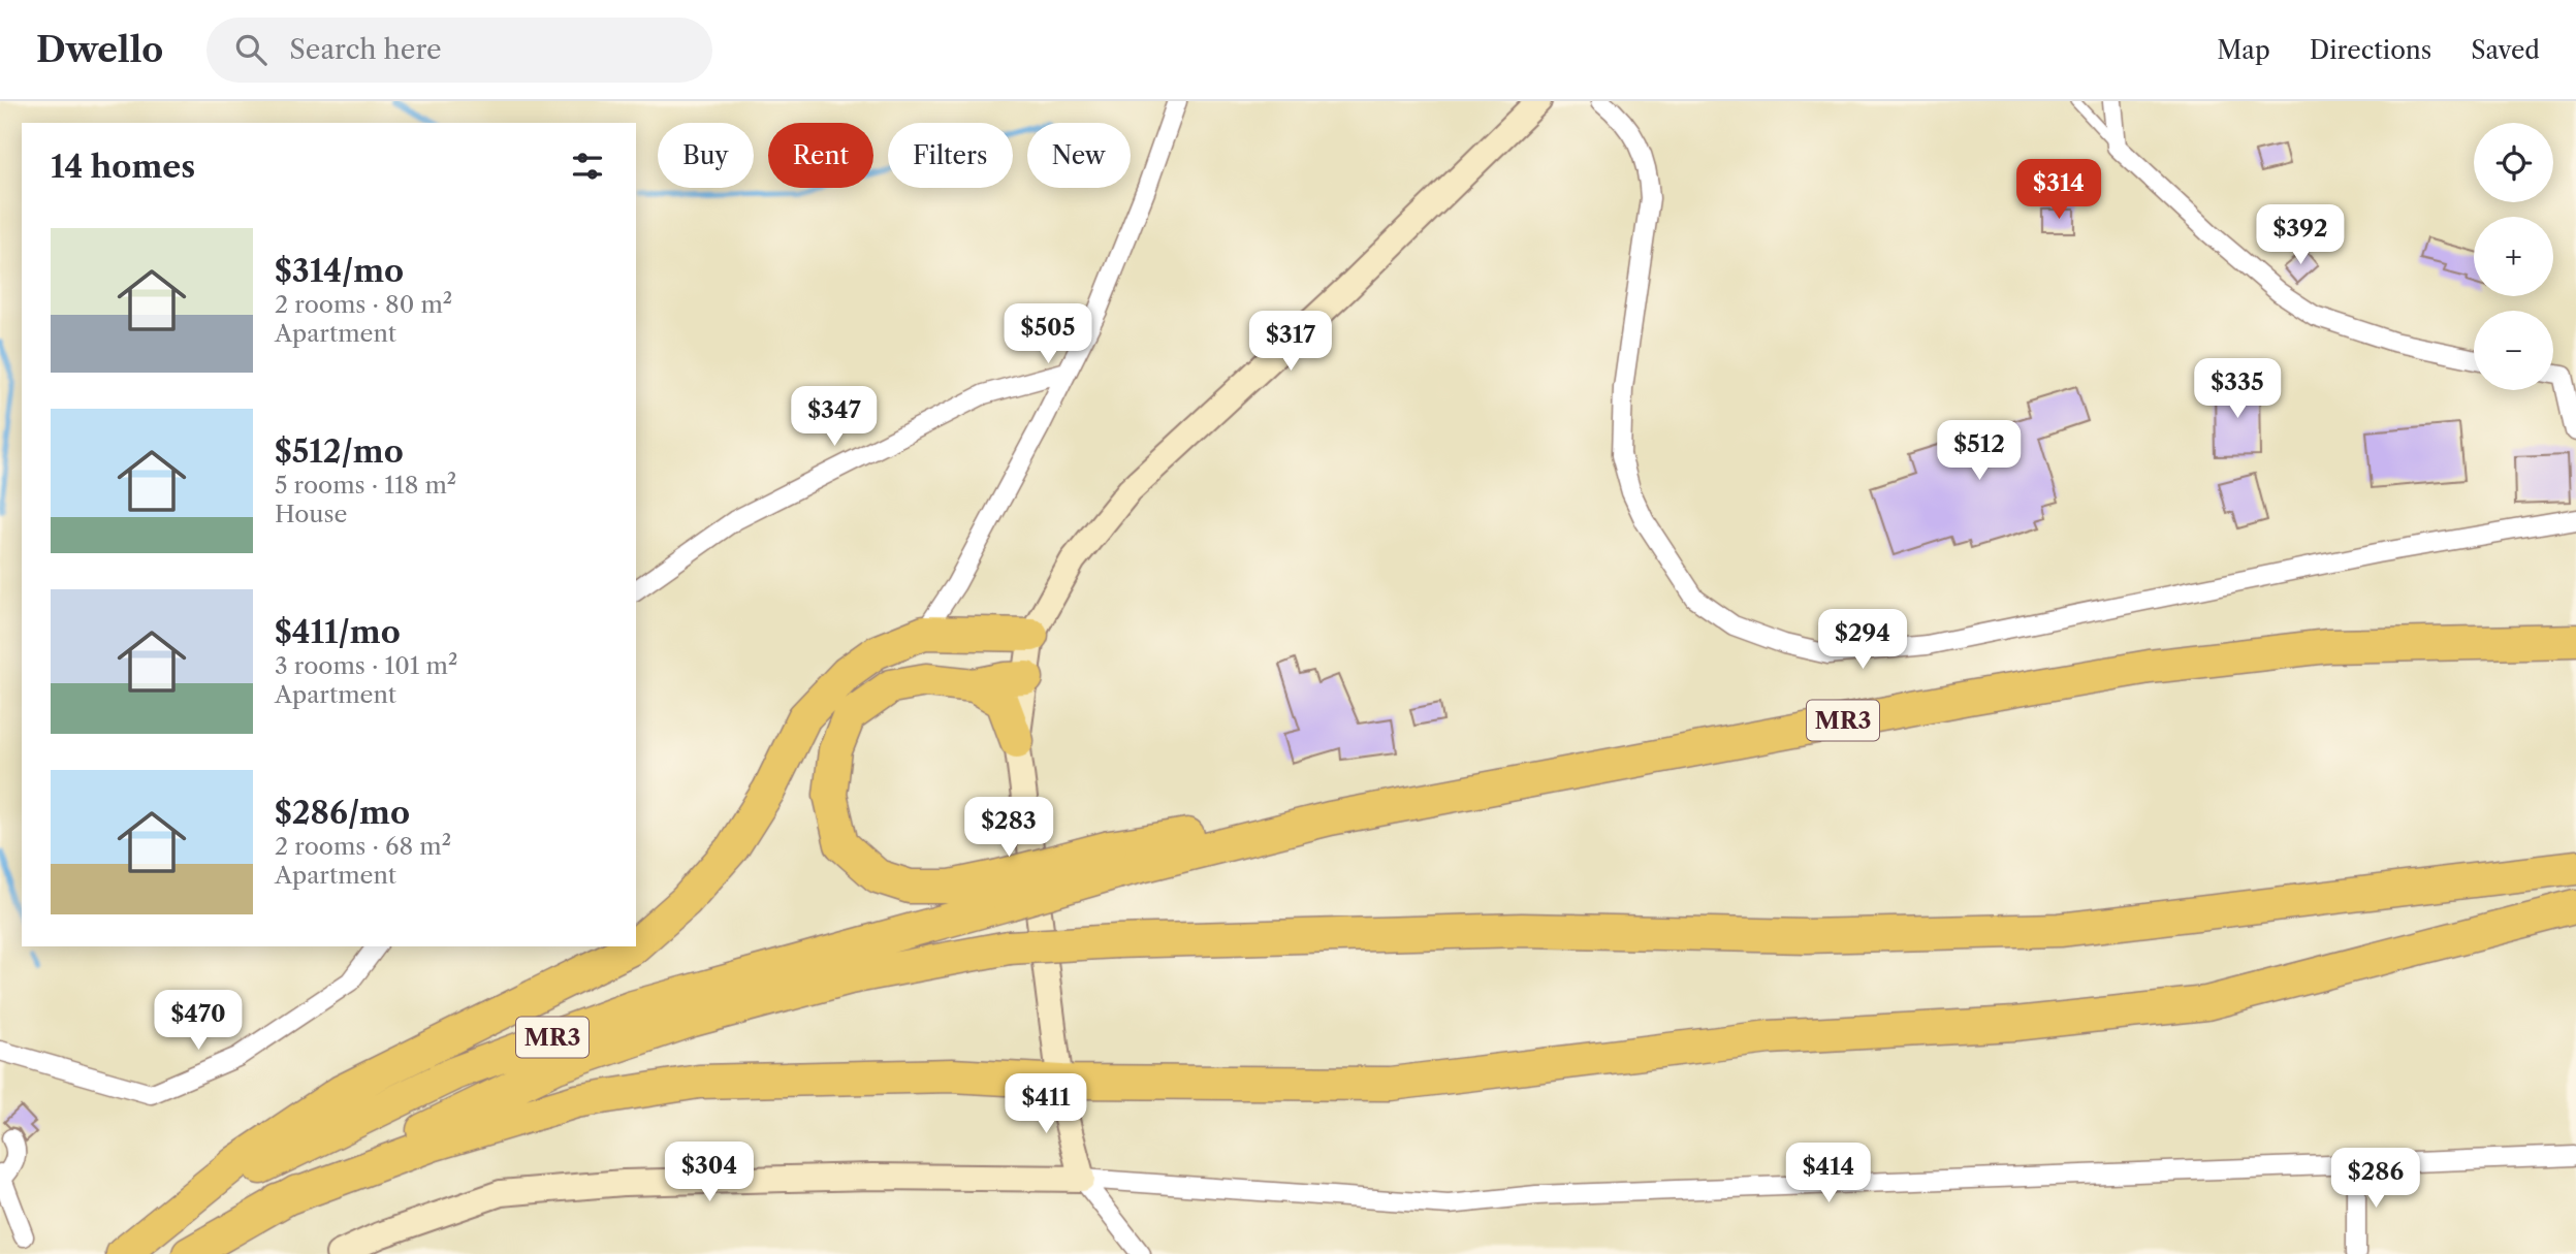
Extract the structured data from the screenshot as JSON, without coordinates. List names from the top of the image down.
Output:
{
  "streets": {
    "highway": ["MR3"]
  },
  "page": {
    "header": "Dwello",
    "search": "Search here",
    "nav": ["Map", "Directions", "Saved"],
    "map_buttons": ["+", "−"],
    "chip": [
      "Buy",
      "Rent",
      "Filters",
      "New"
    ],
    "heading": "14 homes",
    "price": [
      "$314",
      "$392",
      "$505",
      "$317",
      "$335",
      "$347",
      "$512",
      "$294",
      "$283",
      "$470",
      "$411",
      "$304",
      "$414",
      "$286"
    ],
    "list": [
      {
        "name": "$314/mo",
        "note": "2 rooms · 80 m² · Apartment"
      },
      {
        "name": "$512/mo",
        "note": "5 rooms · 118 m² · House"
      },
      {
        "name": "$411/mo",
        "note": "3 rooms · 101 m² · Apartment"
      },
      {
        "name": "$286/mo",
        "note": "2 rooms · 68 m² · Apartment"
      }
    ]
  }
}
